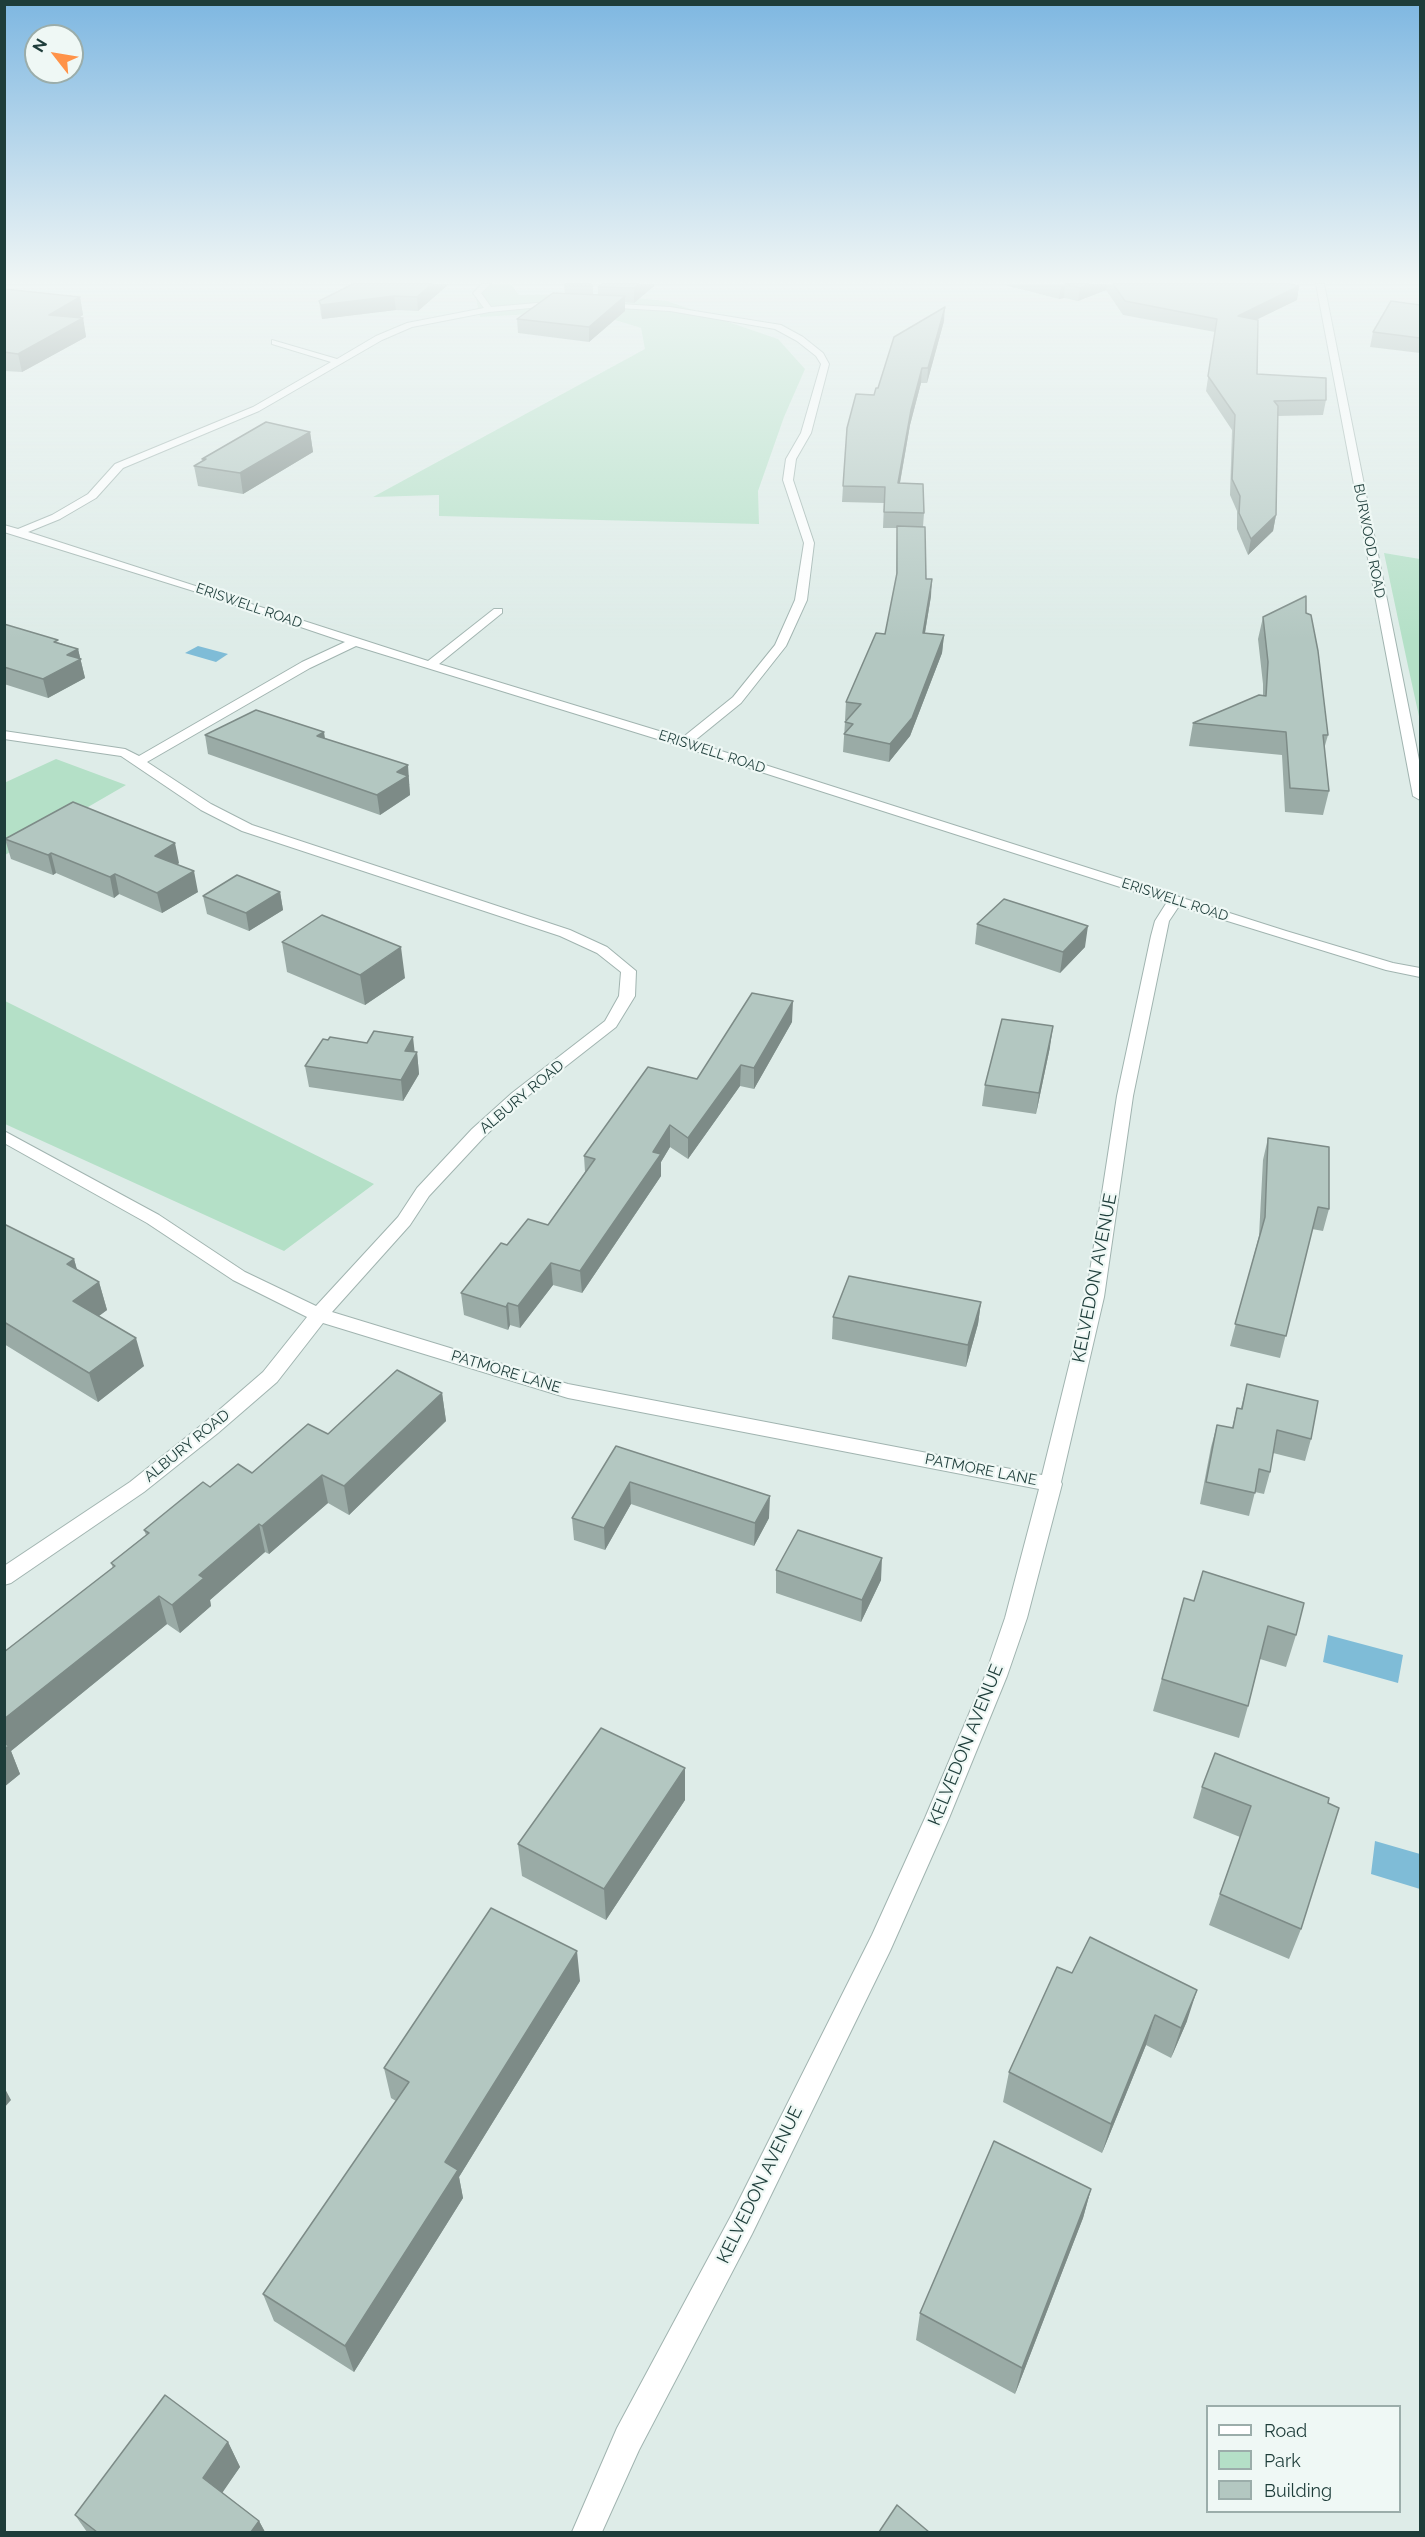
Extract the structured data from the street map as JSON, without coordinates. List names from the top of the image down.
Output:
{
  "streets": {
    "street": [
      "BURWOOD ROAD",
      "ERISWELL ROAD",
      "ALBURY ROAD",
      "KELVEDON AVENUE",
      "PATMORE LANE"
    ]
  },
  "crossings": [
    ["ERISWELL ROAD", "KELVEDON AVENUE"],
    ["ALBURY ROAD", "PATMORE LANE"],
    ["KELVEDON AVENUE", "PATMORE LANE"]
  ],
  "legend": ["Road", "Park", "Building"],
  "north": "top left"
}
